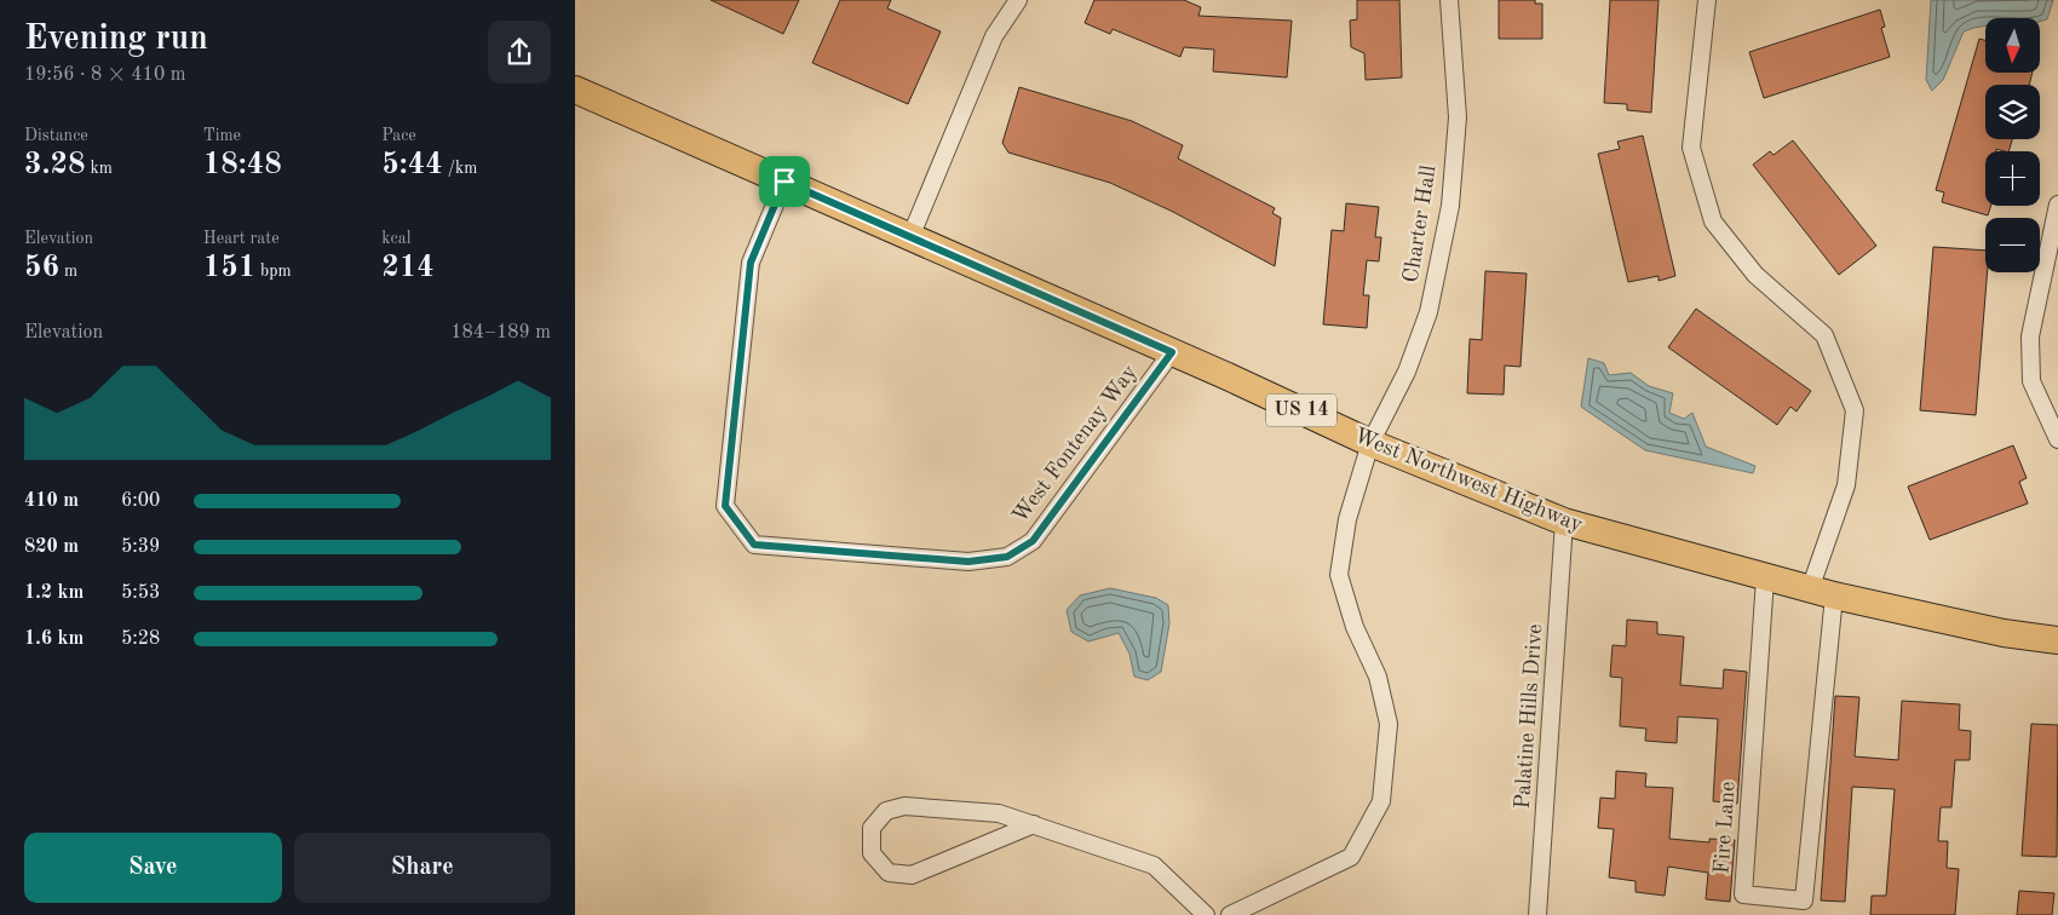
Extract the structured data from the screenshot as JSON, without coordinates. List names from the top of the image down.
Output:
{
  "streets": {
    "main road": ["US 14", "West Northwest Highway"],
    "street": [
      "Charter Hall",
      "West Fontenay Way",
      "Palatine Hills Drive",
      "Fire Lane"
    ]
  },
  "crossings": [
    ["Charter Hall", "West Northwest Highway"],
    ["West Fontenay Way", "West Northwest Highway"],
    ["West Northwest Highway", "Palatine Hills Drive"],
    ["West Northwest Highway", "Fire Lane"]
  ],
  "north": "bottom",
  "page": {
    "heading": ["Evening run", "19:56 · 8 × 410 m"],
    "map_buttons": ["+", "−"],
    "stats": [
      ["Distance", "3.28 km"],
      ["Time", "18:48"],
      ["Pace", "5:44 /km"],
      ["Elevation", "56 m"],
      ["Heart rate", "151 bpm"],
      ["kcal", "214"]
    ],
    "chart": ["Elevation", "184–189 m"],
    "list": [
      {
        "name": "410 m",
        "note": "6:00"
      },
      {
        "name": "820 m",
        "note": "5:39"
      },
      {
        "name": "1.2 km",
        "note": "5:53"
      },
      {
        "name": "1.6 km",
        "note": "5:28"
      }
    ],
    "buttons": ["Save", "Share"]
  }
}
